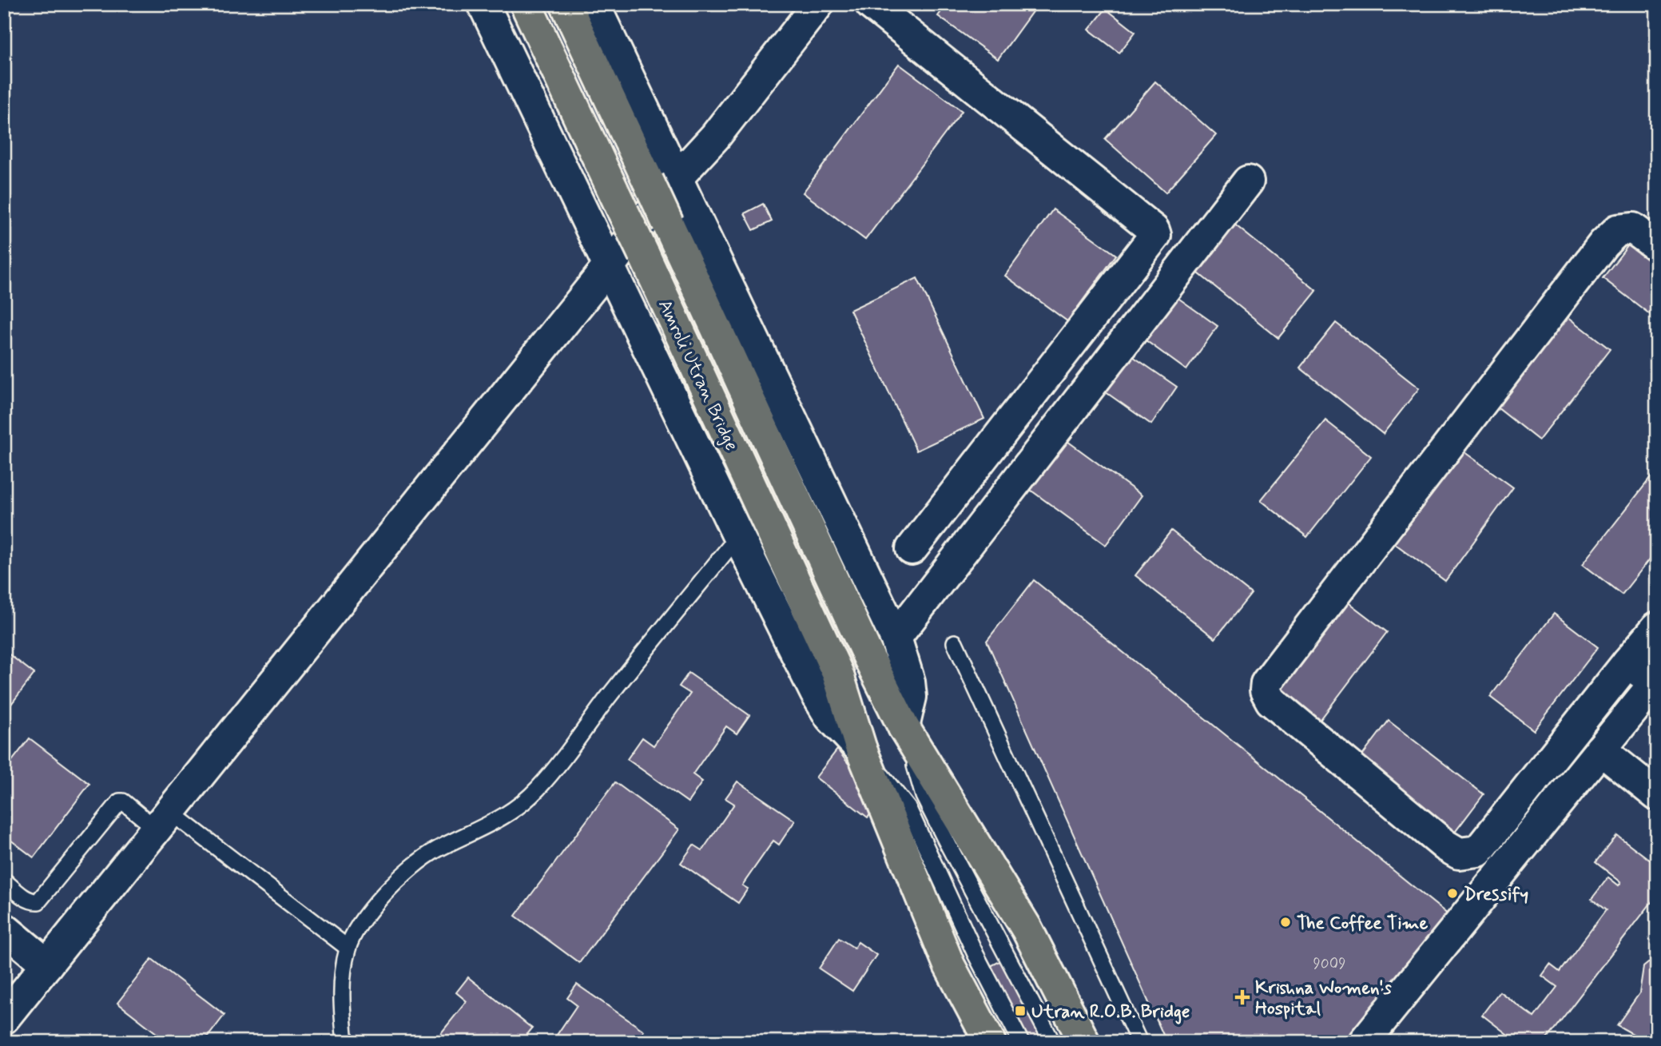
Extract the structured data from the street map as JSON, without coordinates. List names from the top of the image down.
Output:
{
  "streets": {
    "main road": ["Amroli Utran Bridge"]
  },
  "places": {
    "other": ["Dressify", "The Coffee Time"],
    "health": ["Krishna Women's Hospital"],
    "transit": ["Utran R.O.B. Bridge"]
  },
  "house_numbers": ["9009"]
}
